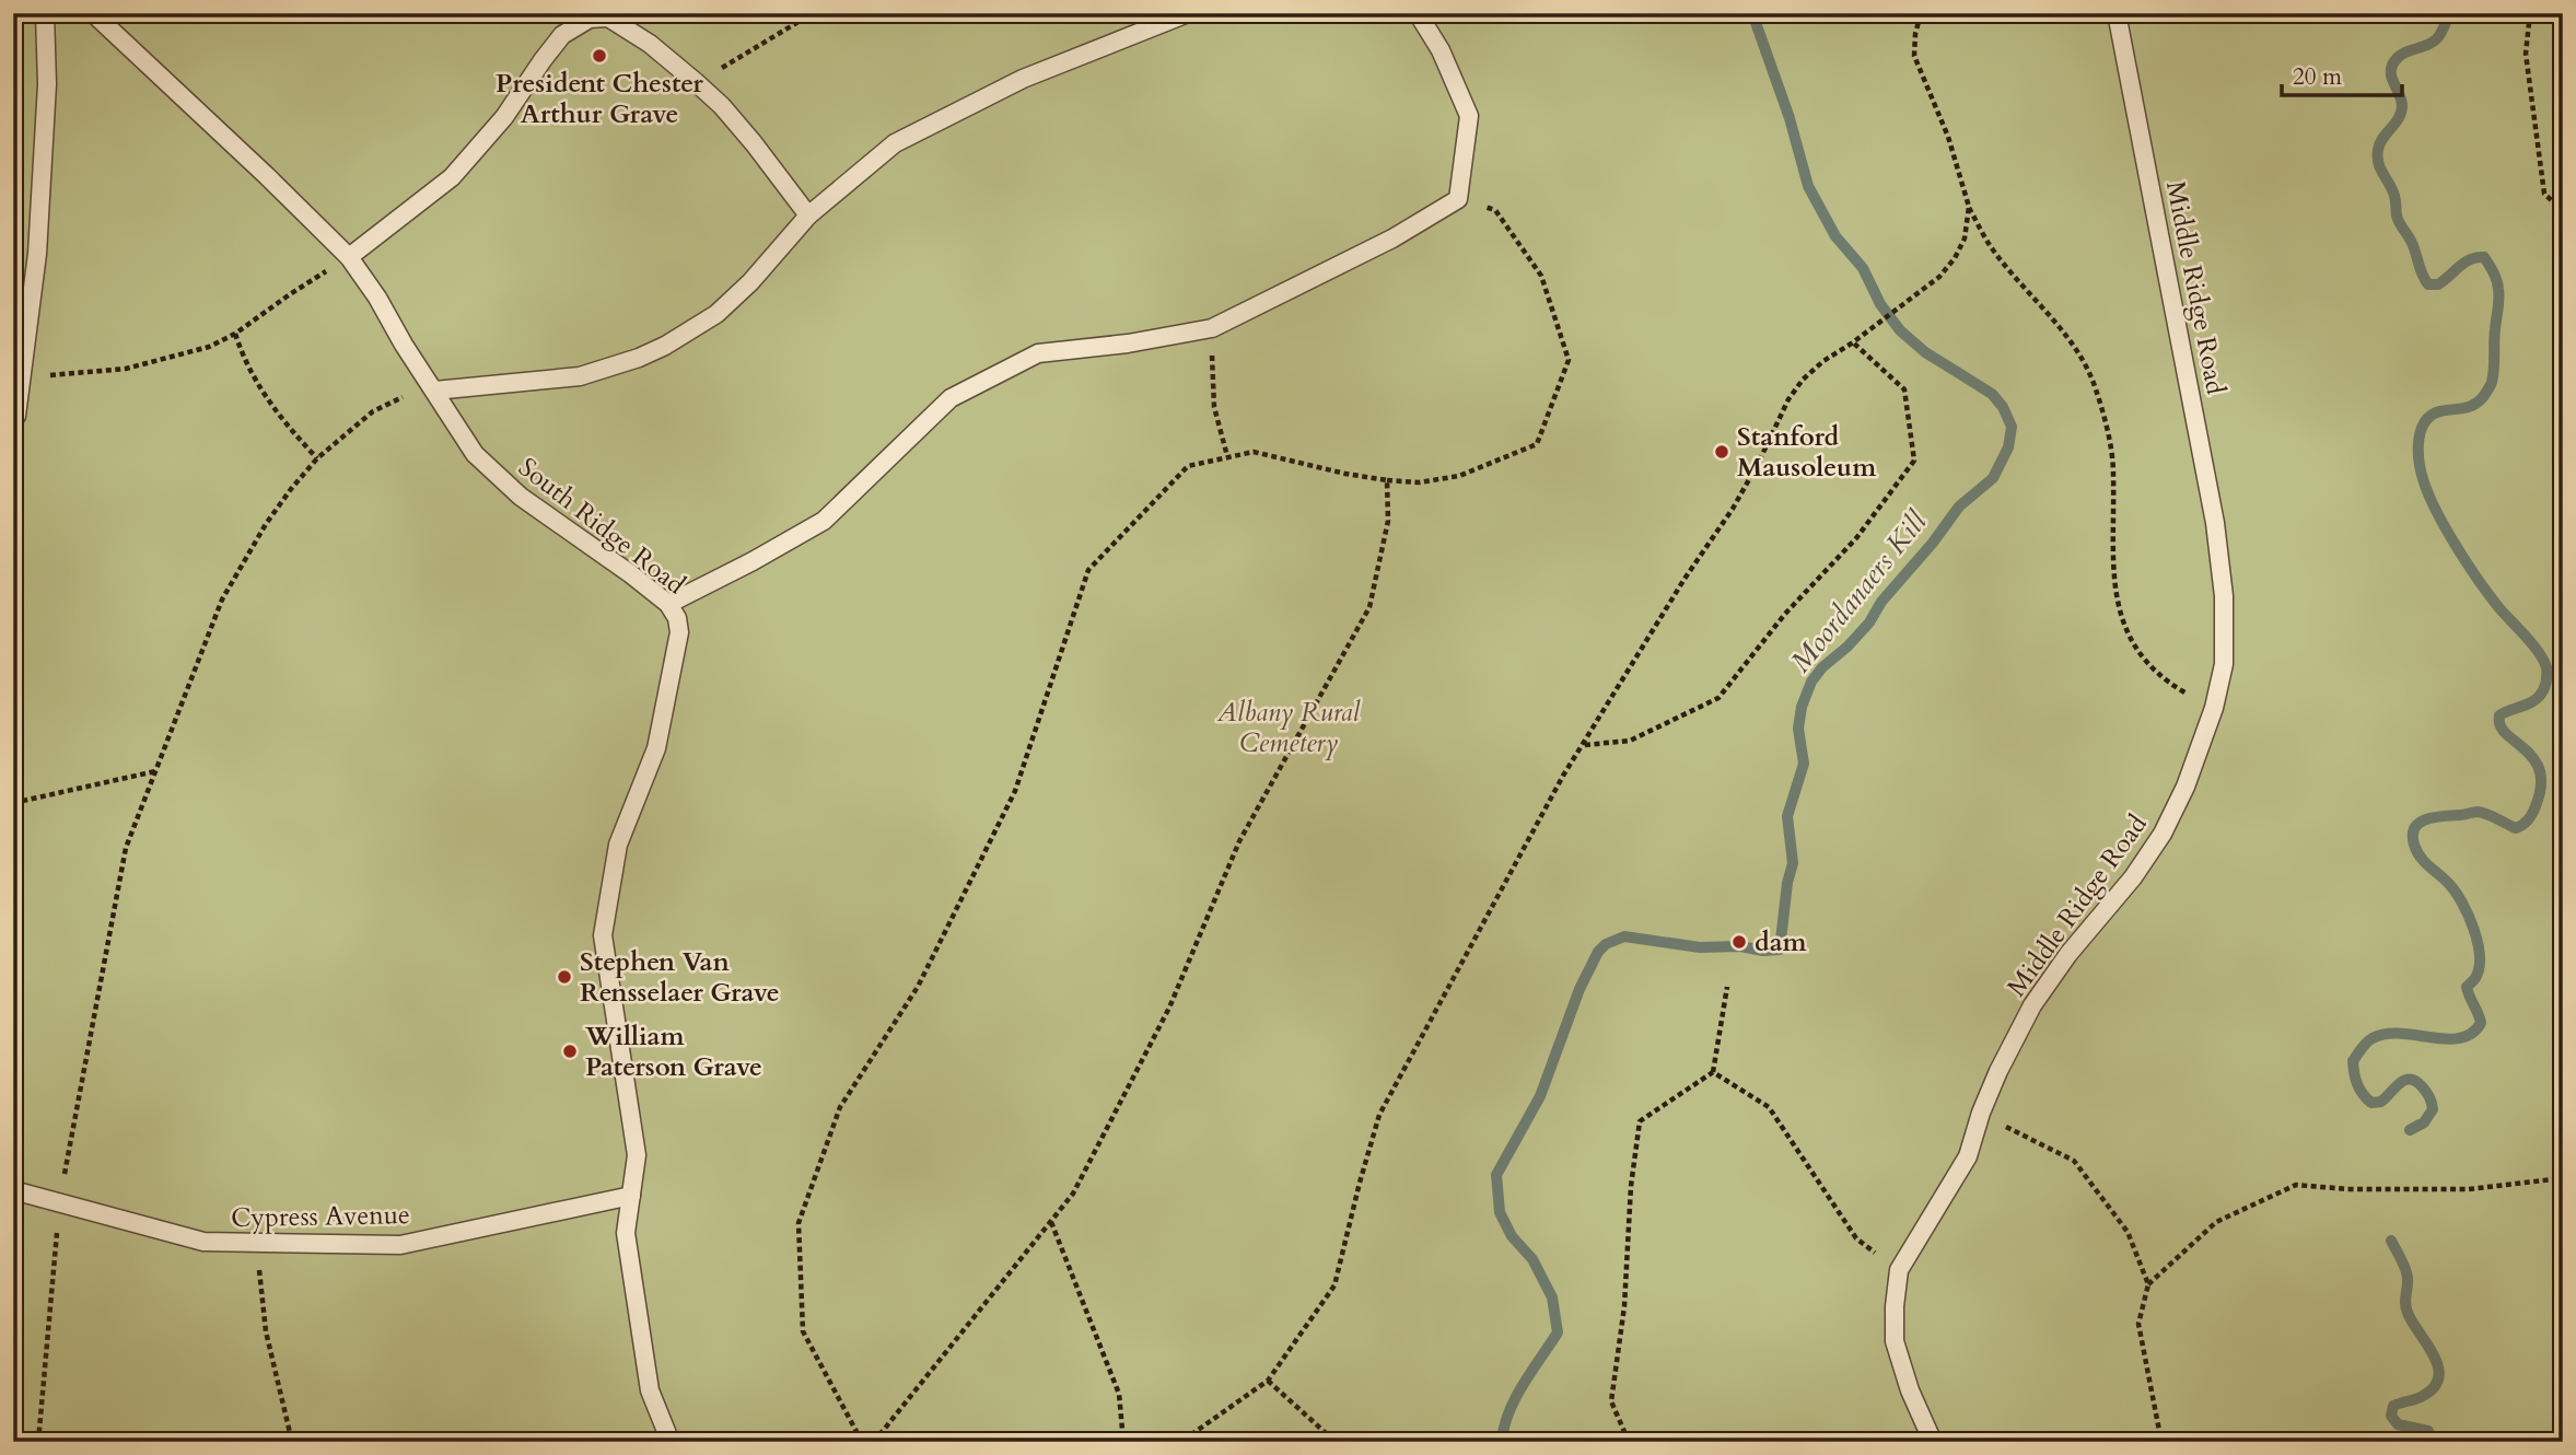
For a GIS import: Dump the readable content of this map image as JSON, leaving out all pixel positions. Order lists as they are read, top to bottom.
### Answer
{
  "streets": {
    "lane": ["Middle Ridge Road", "South Ridge Road", "Cypress Avenue"]
  },
  "crossings": [
    ["South Ridge Road", "Cypress Avenue"]
  ],
  "water": ["Moordanaers Kill"],
  "parks": ["Albany Rural Cemetery"],
  "places": [
    "President Chester Arthur Grave",
    "Stanford Mausoleum",
    "dam",
    "Stephen Van Rensselaer Grave",
    "William Paterson Grave"
  ],
  "scale_bar": "20 m"
}
